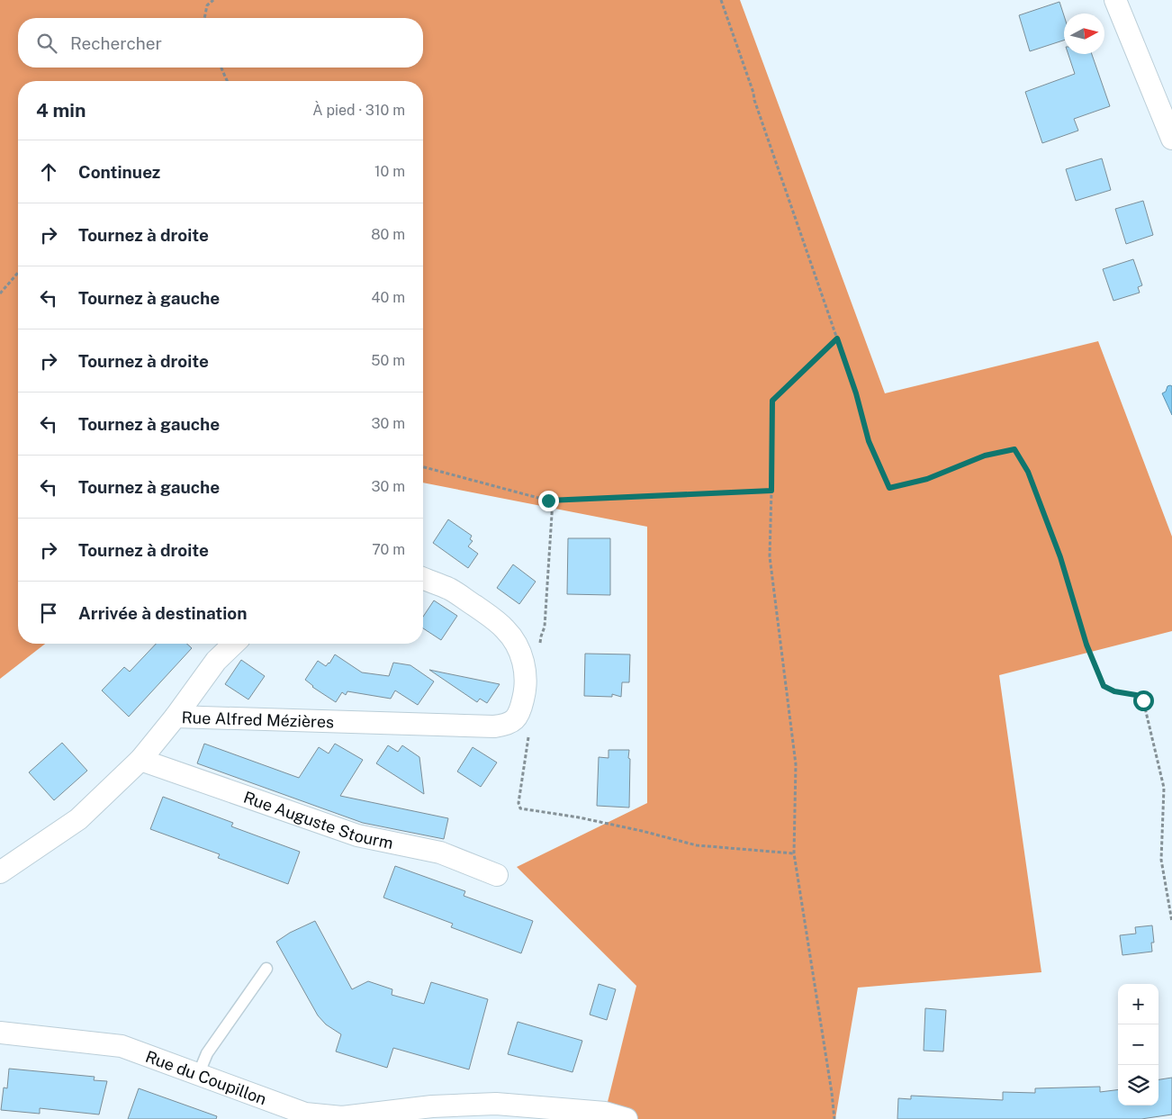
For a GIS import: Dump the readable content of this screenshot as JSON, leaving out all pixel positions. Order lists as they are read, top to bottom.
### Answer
{
  "streets": {
    "street": ["Rue Alfred Mézières", "Rue Auguste Stourm", "Rue du Coupillon"]
  },
  "crossings": [
    ["Rue Alfred Mézières", "Rue Auguste Stourm"]
  ],
  "north": "right",
  "page": {
    "search": "Rechercher",
    "heading": ["4 min", "À pied · 310 m"],
    "list": [
      ["Continuez", "10 m"],
      ["Tournez à droite", "80 m"],
      ["Tournez à gauche", "40 m"],
      ["Tournez à droite", "50 m"],
      ["Tournez à gauche", "30 m"],
      ["Tournez à gauche", "30 m"],
      ["Tournez à droite", "70 m"],
      "Arrivée à destination"
    ],
    "map_buttons": ["+", "−"]
  }
}
